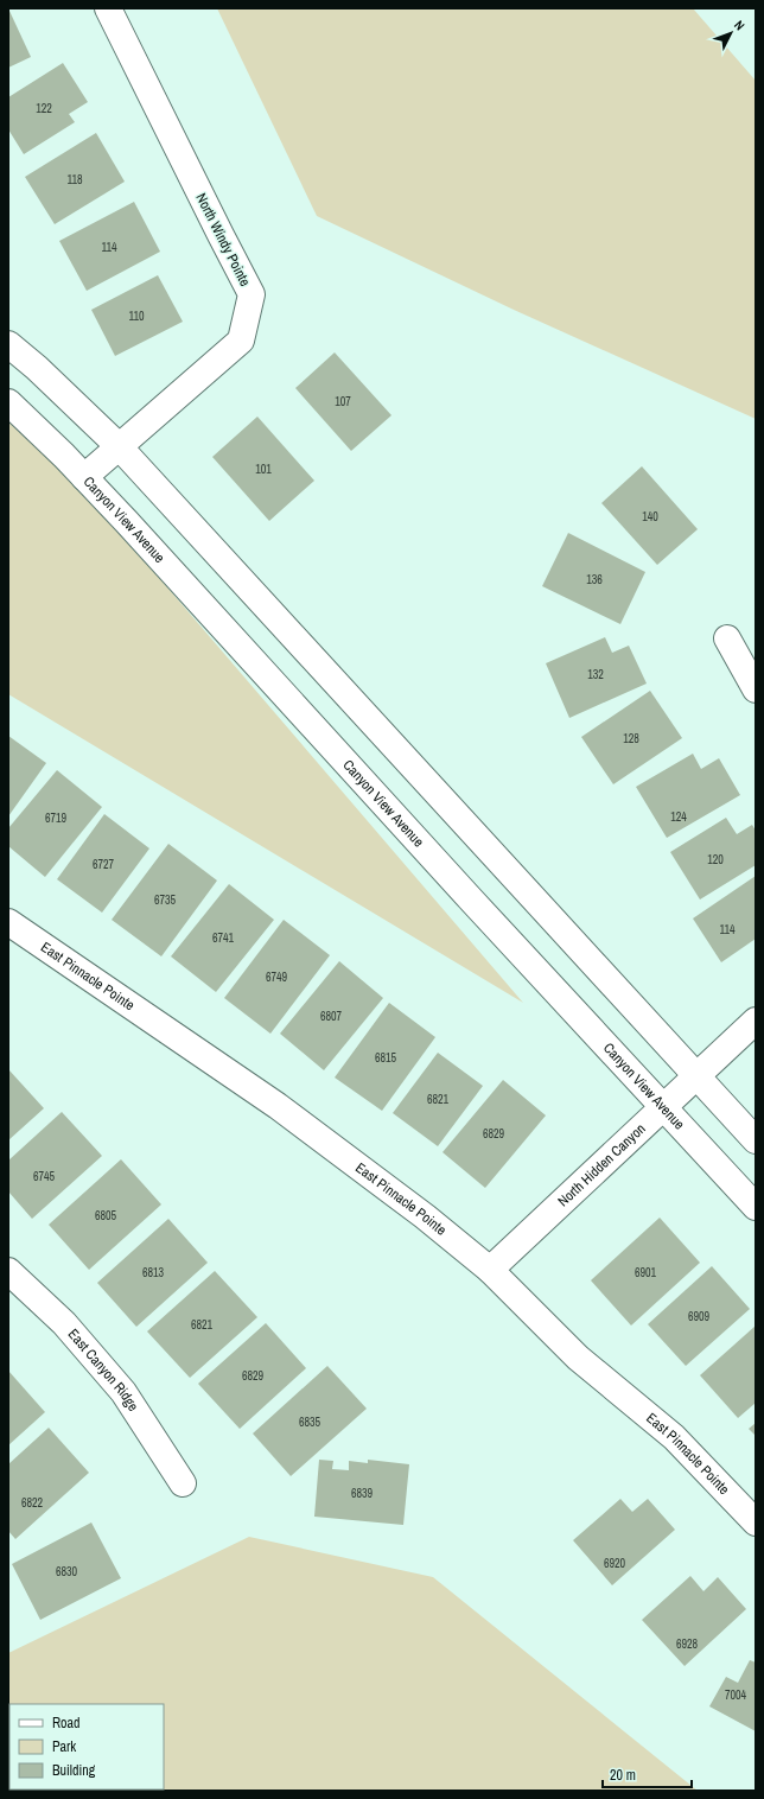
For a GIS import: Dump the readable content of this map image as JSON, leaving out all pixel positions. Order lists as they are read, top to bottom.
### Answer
{
  "streets": {
    "street": [
      "North Windy Pointe",
      "Canyon View Avenue",
      "East Pinnacle Pointe",
      "North Hidden Canyon",
      "East Canyon Ridge"
    ]
  },
  "crossings": [
    ["North Windy Pointe", "Canyon View Avenue"],
    ["Canyon View Avenue", "North Hidden Canyon"],
    ["East Pinnacle Pointe", "North Hidden Canyon"]
  ],
  "house_numbers": [
    "122",
    "118",
    "114",
    "110",
    "107",
    "101",
    "140",
    "136",
    "132",
    "128",
    "124",
    "6719",
    "120",
    "6727",
    "6735",
    "114",
    "6741",
    "6749",
    "6807",
    "6815",
    "6821",
    "6829",
    "6745",
    "6805",
    "6813",
    "6901",
    "6909",
    "6821",
    "6829",
    "6835",
    "6839",
    "6822",
    "6920",
    "6830",
    "6928",
    "7004"
  ],
  "legend": ["Road", "Park", "Building"],
  "scale_bar": "20 m",
  "north": "top right"
}
